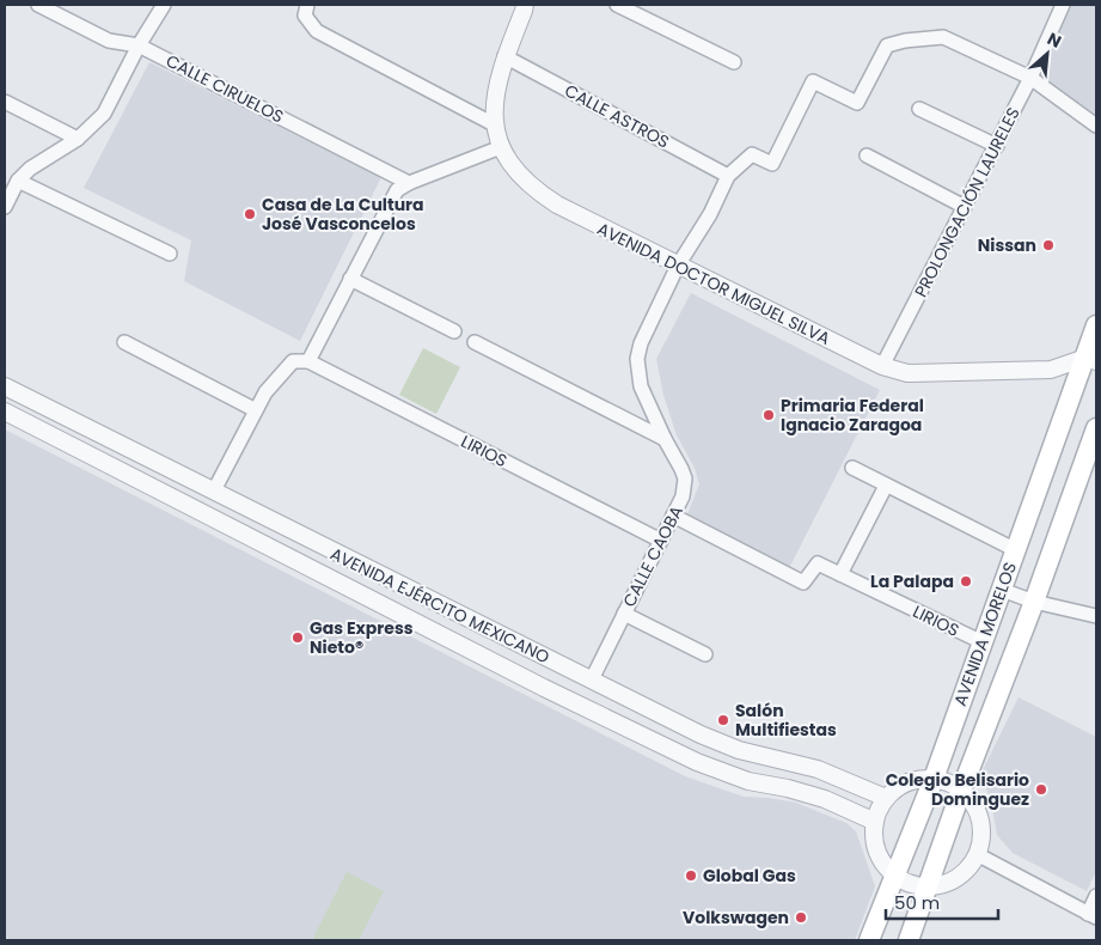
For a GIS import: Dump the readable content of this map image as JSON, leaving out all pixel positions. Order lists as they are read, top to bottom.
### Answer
{
  "streets": {
    "main road": ["AVENIDA MORELOS"],
    "street": [
      "CALLE CIRUELOS",
      "CALLE ASTROS",
      "PROLONGACIÓN LAURELES",
      "AVENIDA DOCTOR MIGUEL SILVA",
      "LIRIOS",
      "CALLE CAOBA",
      "AVENIDA EJÉRCITO MEXICANO"
    ]
  },
  "crossings": [
    ["CALLE ASTROS", "AVENIDA DOCTOR MIGUEL SILVA"],
    ["CALLE ASTROS", "CALLE CAOBA"],
    ["PROLONGACIÓN LAURELES", "AVENIDA DOCTOR MIGUEL SILVA"],
    ["AVENIDA DOCTOR MIGUEL SILVA", "CALLE CAOBA"],
    ["AVENIDA DOCTOR MIGUEL SILVA", "AVENIDA MORELOS"],
    ["LIRIOS", "CALLE CAOBA"],
    ["LIRIOS", "AVENIDA MORELOS"],
    ["CALLE CAOBA", "AVENIDA EJÉRCITO MEXICANO"]
  ],
  "places": [
    "Casa de La Cultura José Vasconcelos",
    "Nissan",
    "Primaria Federal Ignacio Zaragoa",
    "La Palapa",
    "Gas Express Nieto®",
    "Salón Multifiestas",
    "Colegio Belisario Dominguez",
    "Global Gas",
    "Volkswagen"
  ],
  "scale_bar": "50 m",
  "north": "top right"
}
